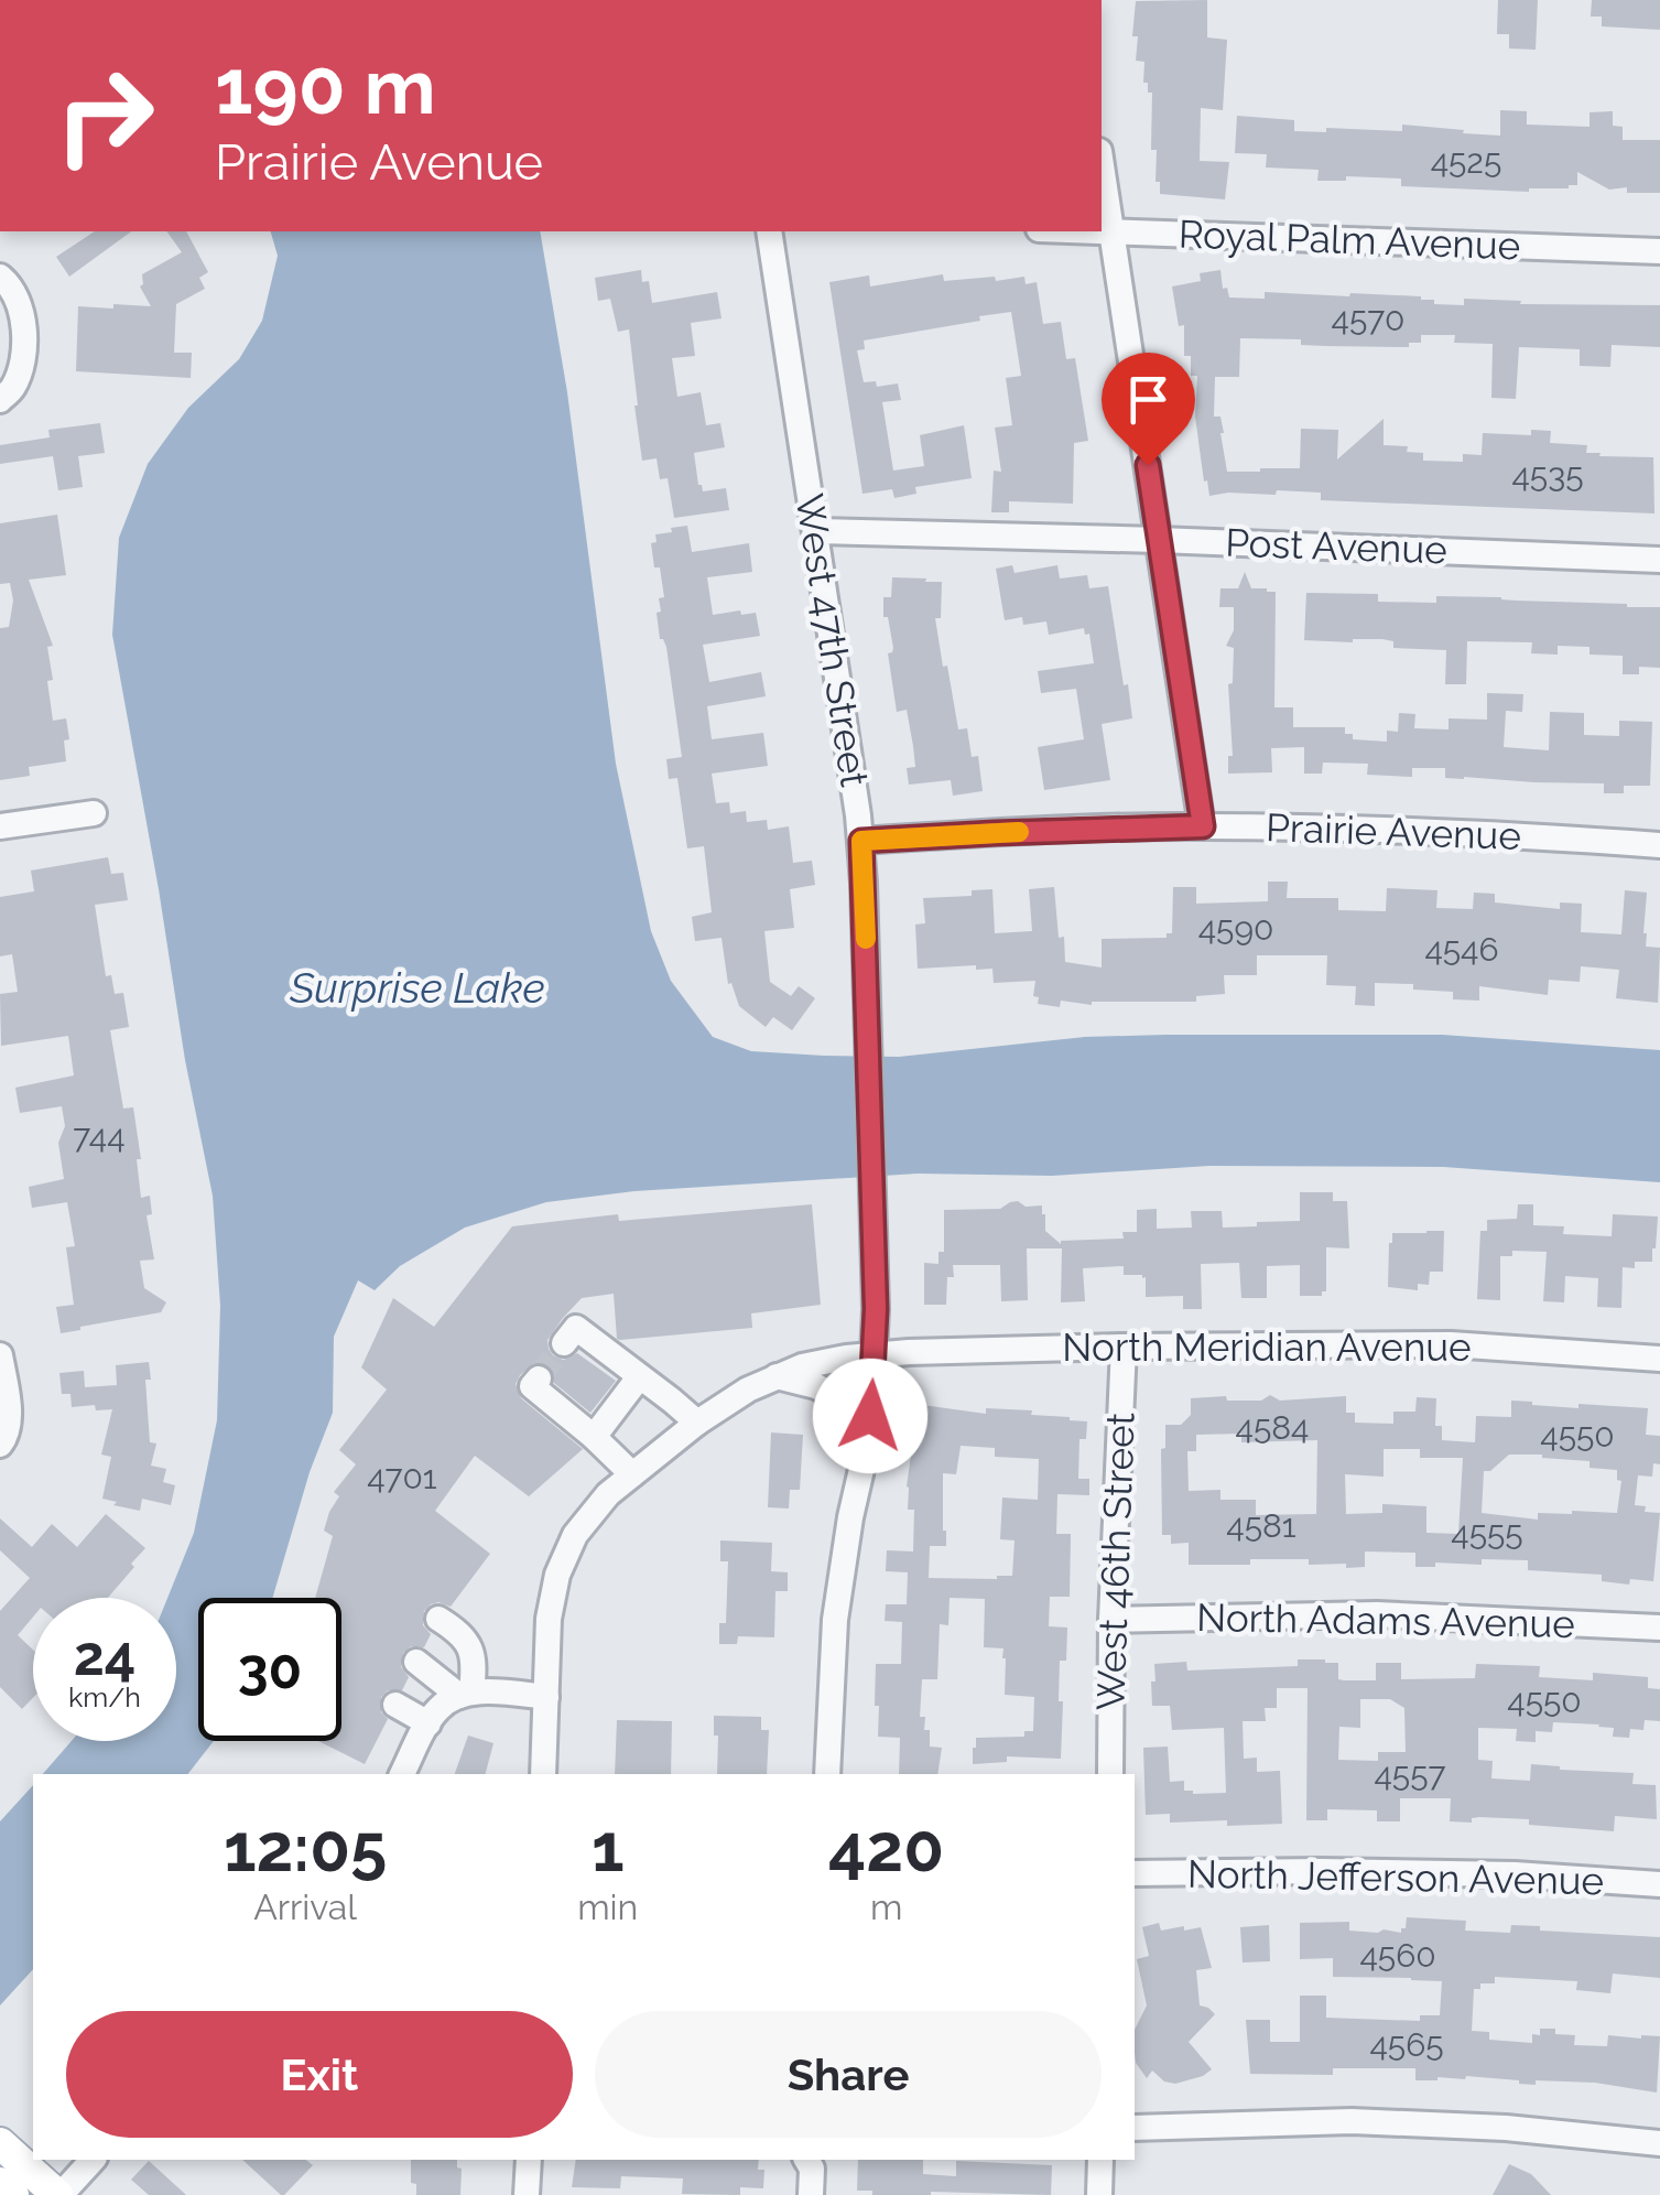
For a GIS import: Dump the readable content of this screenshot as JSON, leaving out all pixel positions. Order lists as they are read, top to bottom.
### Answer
{
  "streets": {
    "street": [
      "Royal Palm Avenue",
      "Post Avenue",
      "West 47th Street",
      "Prairie Avenue",
      "North Meridian Avenue",
      "West 46th Street",
      "North Adams Avenue",
      "North Jefferson Avenue"
    ]
  },
  "crossings": [
    ["Post Avenue", "West 47th Street"],
    ["West 47th Street", "Prairie Avenue"],
    ["West 47th Street", "North Meridian Avenue"],
    ["North Meridian Avenue", "West 46th Street"],
    ["West 46th Street", "North Adams Avenue"]
  ],
  "water": ["Surprise Lake"],
  "house_numbers": [
    "4525",
    "4570",
    "4535",
    "4590",
    "4546",
    "744",
    "4584",
    "4550",
    "4701",
    "4581",
    "4555",
    "4550",
    "4557",
    "4560",
    "4565"
  ],
  "page": {
    "turn": ["190 m", "Prairie Avenue"],
    "speed": "24 km/h",
    "limit": "30",
    "eta": [
      "12:05",
      "Arrival",
      "1",
      "min",
      "420",
      "m"
    ],
    "buttons": ["Exit", "Share"]
  }
}
